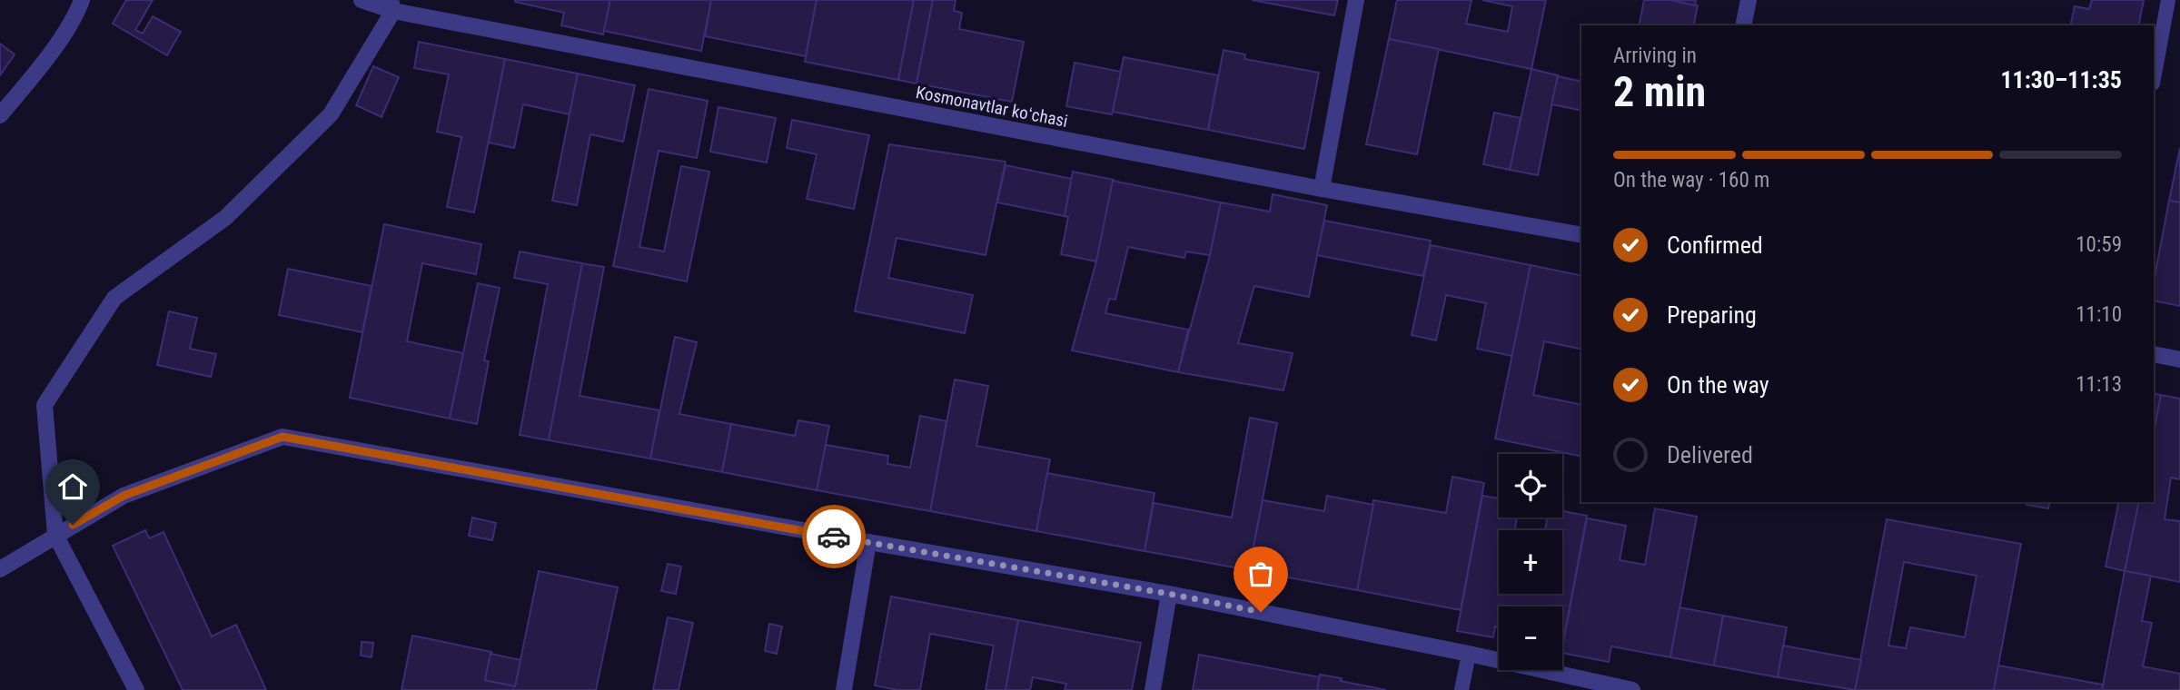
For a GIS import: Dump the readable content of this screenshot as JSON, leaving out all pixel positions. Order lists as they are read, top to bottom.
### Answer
{
  "streets": {
    "street": ["Kosmonavtlar koʻchasi"]
  },
  "page": {
    "heading": ["2 min", "Arriving in", "11:30–11:35"],
    "bar": "On the way · 160 m",
    "list": [
      ["Confirmed", "10:59"],
      ["Preparing", "11:10"],
      ["On the way", "11:13"],
      "Delivered"
    ],
    "map_buttons": ["+", "−"]
  }
}
